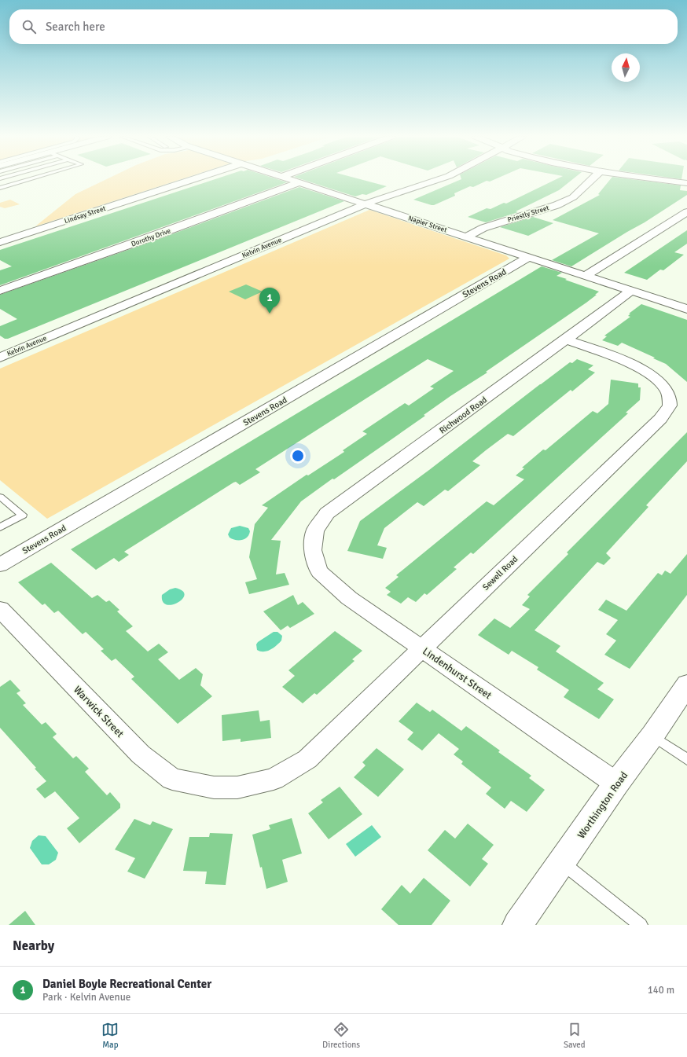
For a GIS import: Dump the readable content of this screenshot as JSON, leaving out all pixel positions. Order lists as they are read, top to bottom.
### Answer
{
  "streets": {
    "street": [
      "Priestly Street",
      "Lindsay Street",
      "Napier Street",
      "Dorothy Drive",
      "Kelvin Avenue",
      "Stevens Road",
      "Richwood Road",
      "Sewell Road",
      "Lindenhurst Street",
      "Warwick Street",
      "Worthington Road"
    ]
  },
  "crossings": [
    ["Priestly Street", "Napier Street"],
    ["Napier Street", "Dorothy Drive"],
    ["Napier Street", "Kelvin Avenue"],
    ["Napier Street", "Stevens Road"],
    ["Napier Street", "Richwood Road"],
    ["Richwood Road", "Sewell Road"],
    ["Richwood Road", "Lindenhurst Street"],
    ["Sewell Road", "Lindenhurst Street"],
    ["Sewell Road", "Warwick Street"],
    ["Lindenhurst Street", "Worthington Road"]
  ],
  "north": "top",
  "page": {
    "search": "Search here",
    "pins": "1",
    "heading": "Nearby",
    "list": [
      {
        "mark": "1",
        "name": "Daniel Boyle Recreational Center",
        "note": "Park · Kelvin Avenue",
        "value": "140 m"
      }
    ],
    "nav": ["Map", "Directions", "Saved"]
  }
}
